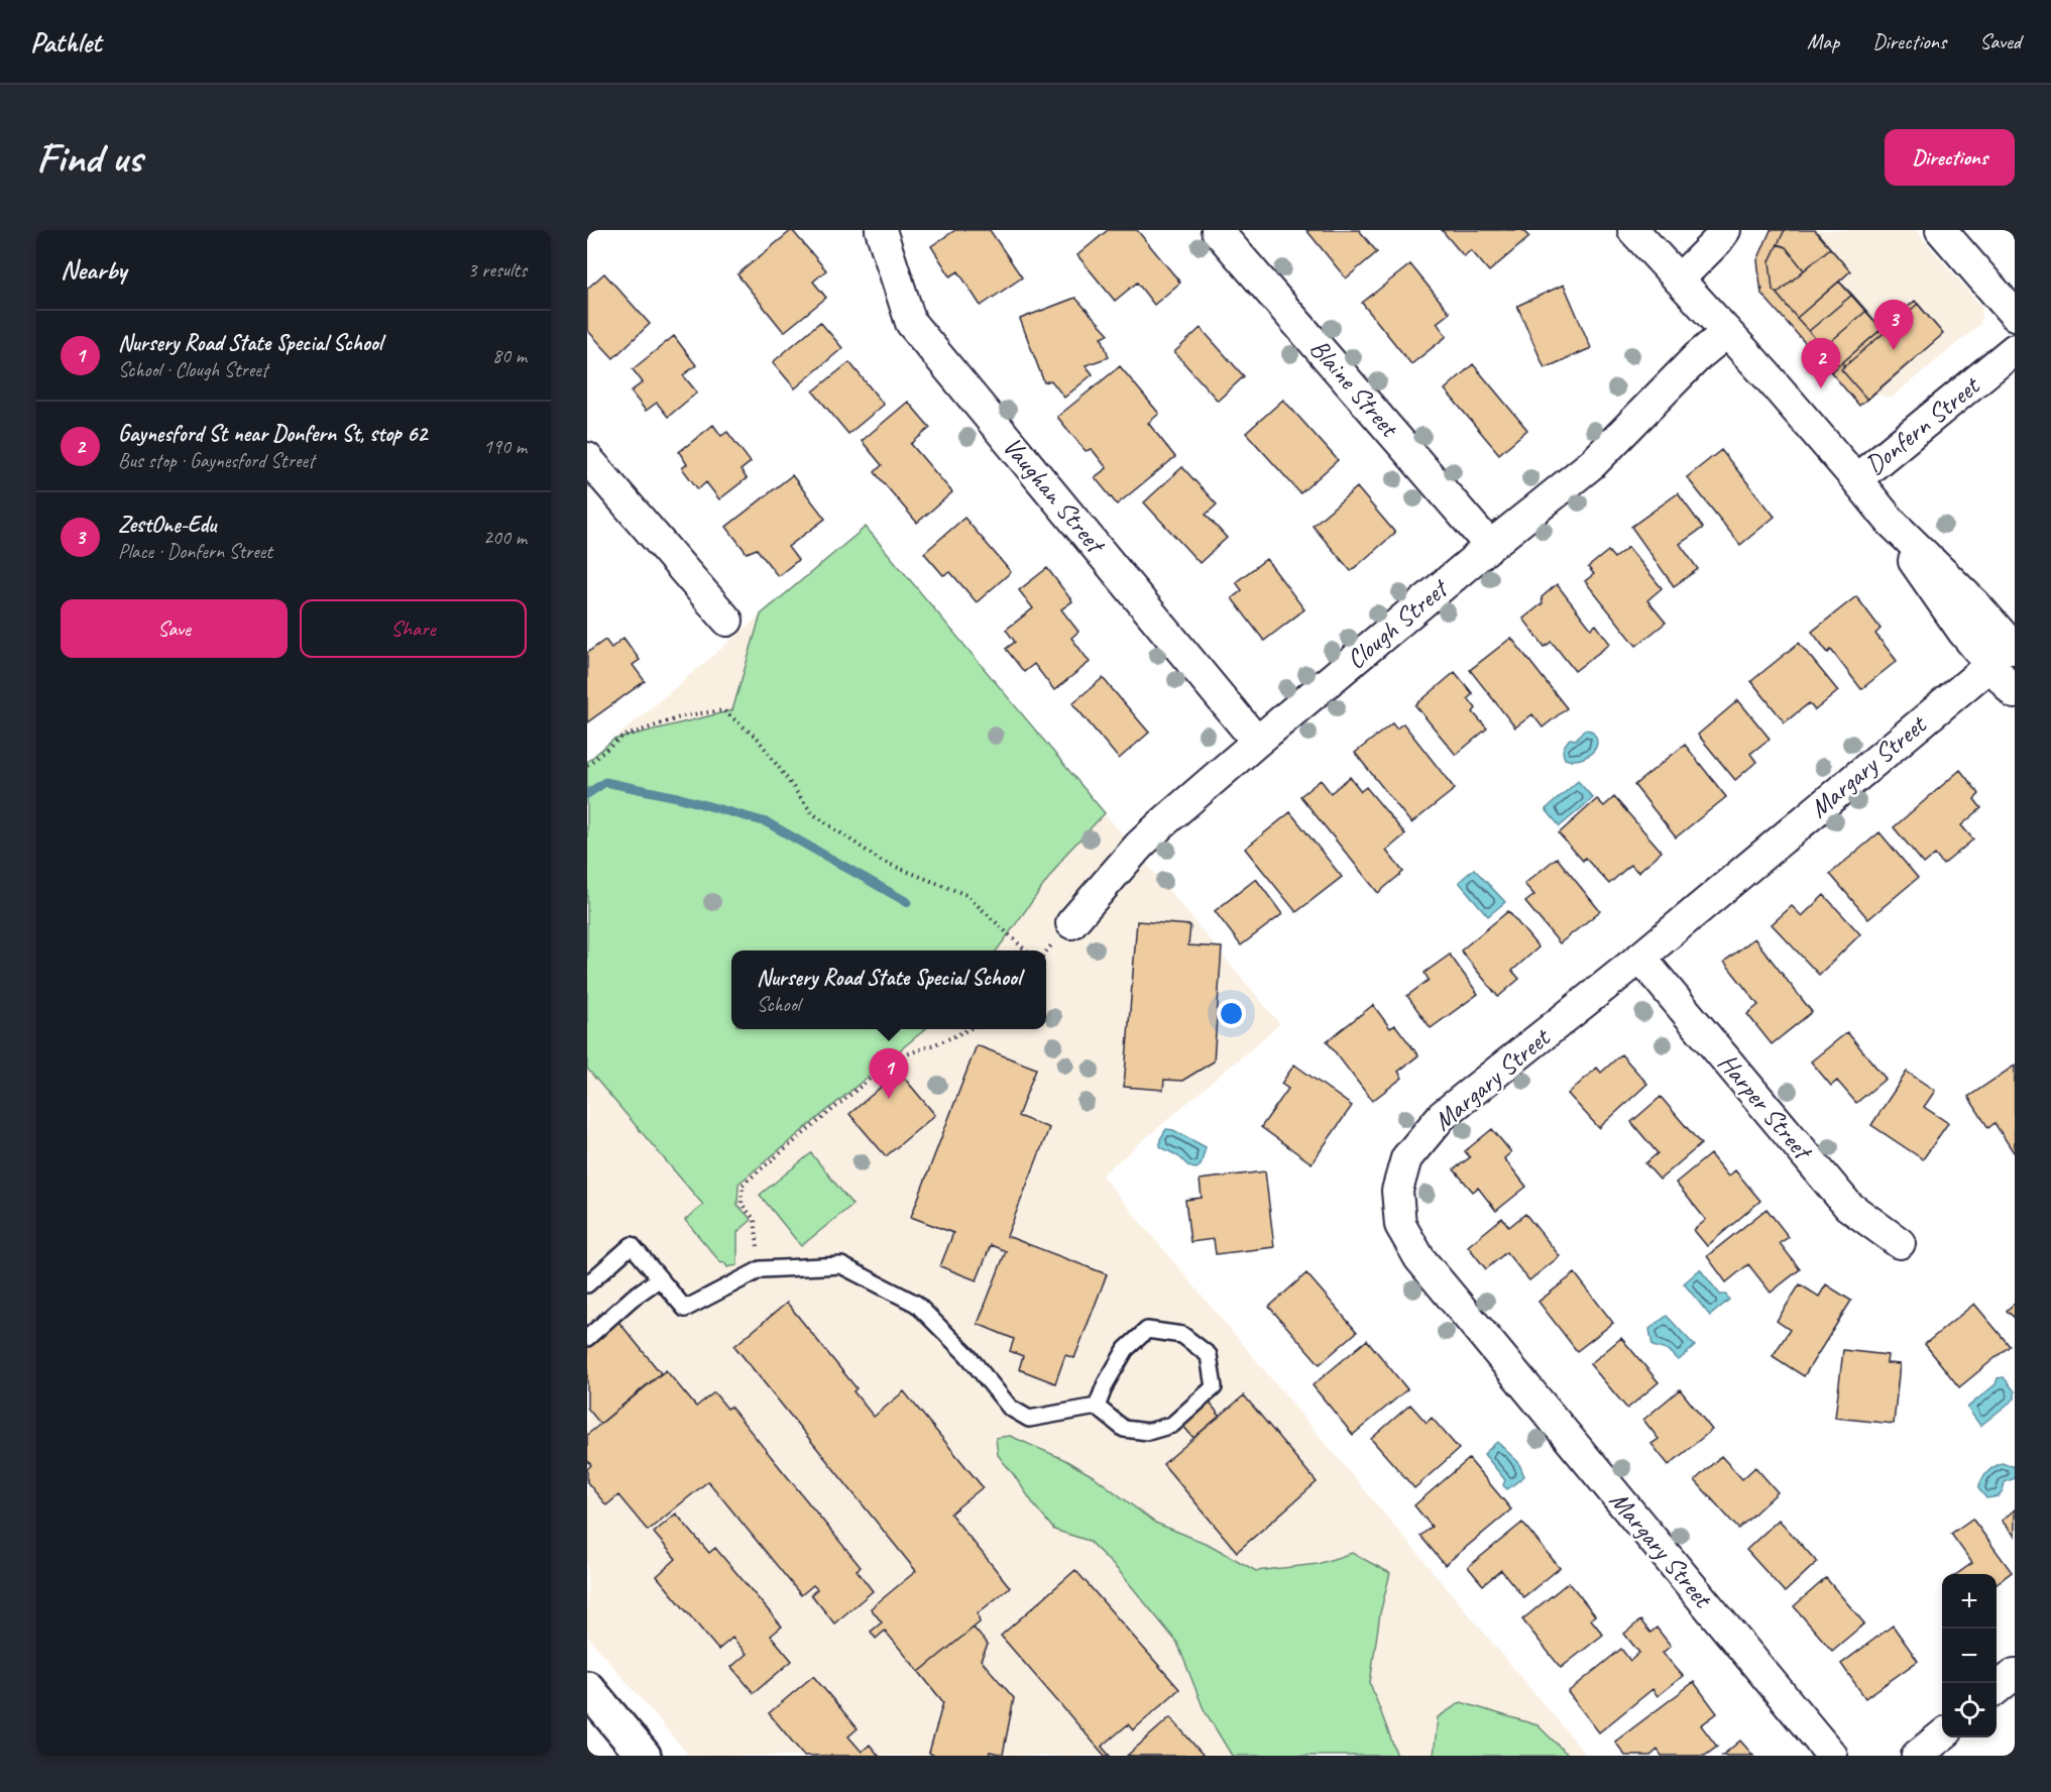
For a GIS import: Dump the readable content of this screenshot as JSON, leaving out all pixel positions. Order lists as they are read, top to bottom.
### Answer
{
  "streets": {
    "street": [
      "Blaine Street",
      "Donfern Street",
      "Vaughan Street",
      "Clough Street",
      "Margary Street",
      "Harper Street"
    ]
  },
  "crossings": [
    ["Blaine Street", "Clough Street"],
    ["Vaughan Street", "Clough Street"],
    ["Margary Street", "Harper Street"]
  ],
  "page": {
    "header": "Pathlet",
    "nav": ["Map", "Directions", "Saved"],
    "buttons": [
      "Directions",
      ["Save", "Share"]
    ],
    "title": "Find us",
    "heading": ["Nearby", "3 results"],
    "pins": ["3", "2", "1"],
    "list": [
      {
        "mark": "1",
        "name": "Nursery Road State Special School",
        "note": "School · Clough Street",
        "value": "80 m"
      },
      {
        "mark": "2",
        "name": "Gaynesford St near Donfern St, stop 62",
        "note": "Bus stop · Gaynesford Street",
        "value": "190 m"
      },
      {
        "mark": "3",
        "name": "ZestOne-Edu",
        "note": "Place · Donfern Street",
        "value": "200 m"
      }
    ],
    "popup": ["Nursery Road State Special School", "School"],
    "map_buttons": ["+", "−"]
  }
}
